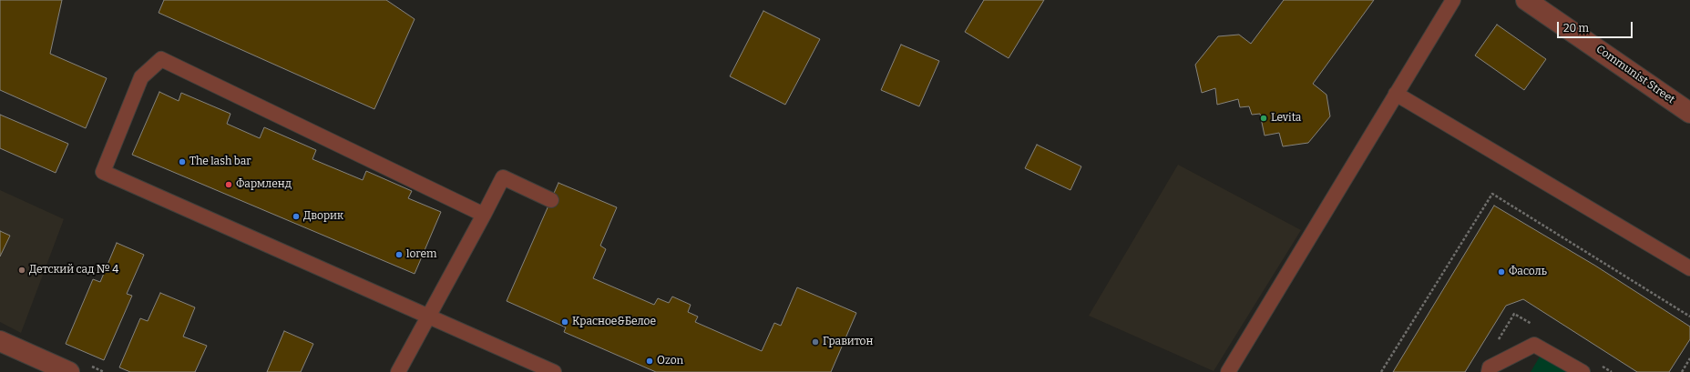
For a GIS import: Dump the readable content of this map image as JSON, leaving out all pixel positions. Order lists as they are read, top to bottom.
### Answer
{
  "streets": {
    "street": ["Communist Street"]
  },
  "places": [
    "Levita",
    "The lash bar",
    "Фармленд",
    "Дворик",
    "lorem",
    "Детский сад № 4",
    "Фасоль",
    "Красное&Белое",
    "Гравитон",
    "Ozon"
  ],
  "scale_bar": "20 m"
}
